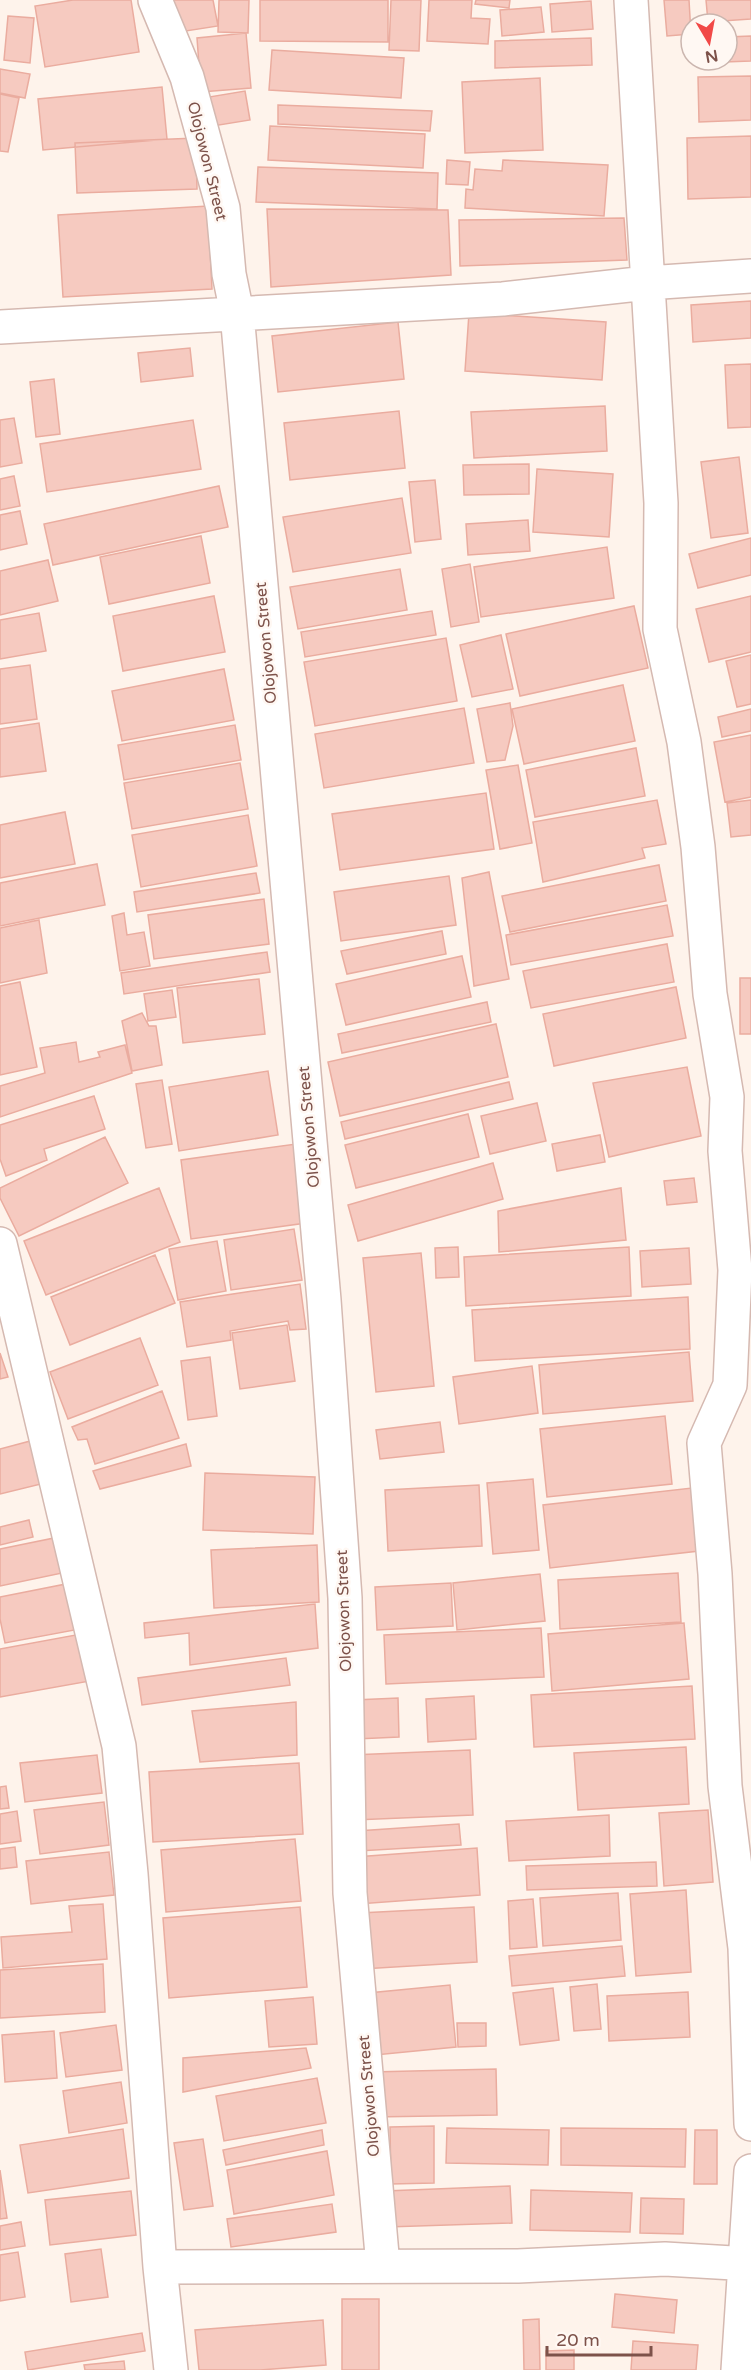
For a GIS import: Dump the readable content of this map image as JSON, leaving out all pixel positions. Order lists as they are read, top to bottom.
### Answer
{
  "streets": {
    "street": ["Olojowon Street"]
  },
  "scale_bar": "20 m",
  "north": "bottom"
}
